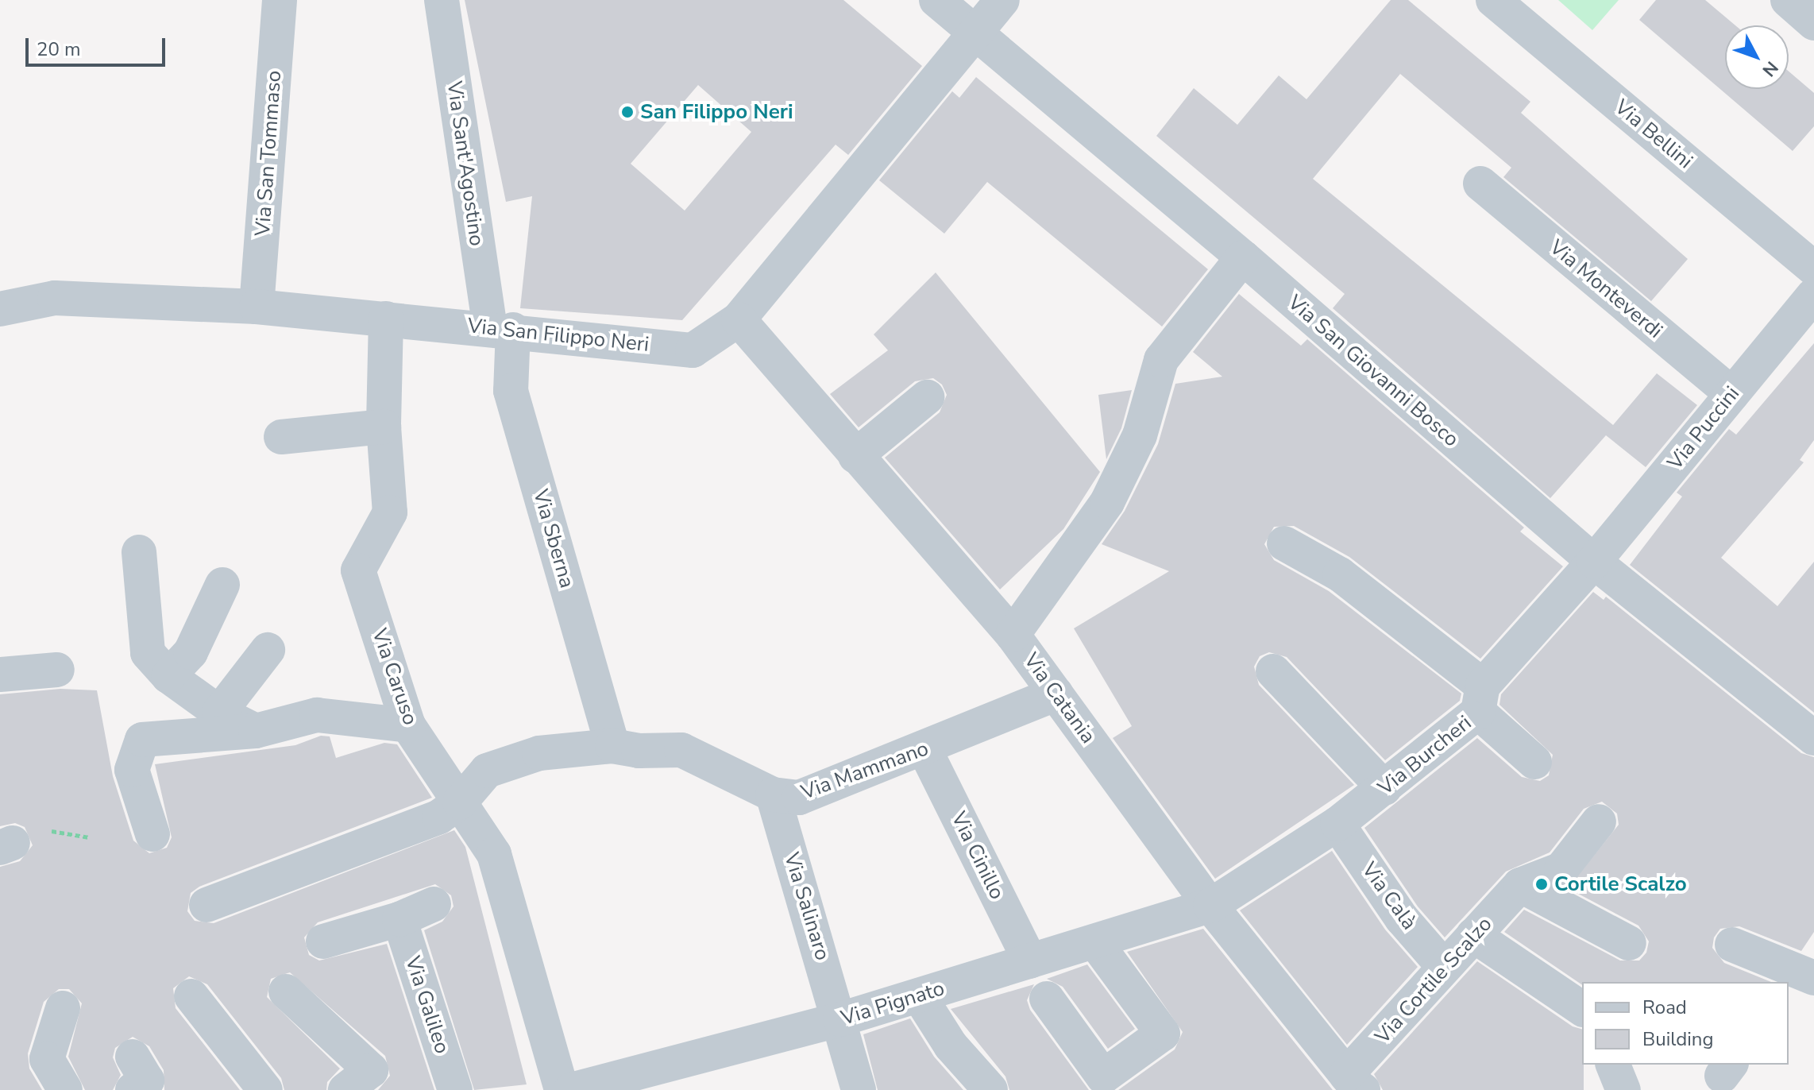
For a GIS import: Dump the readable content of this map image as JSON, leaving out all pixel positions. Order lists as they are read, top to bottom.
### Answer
{
  "streets": {
    "street": [
      "Via Bellini",
      "Via San Tommaso",
      "Via Sant'Agostino",
      "Via Monteverdi",
      "Via San Filippo Neri",
      "Via San Giovanni Bosco",
      "Via Puccini",
      "Via Sberna",
      "Via Caruso",
      "Via Catania",
      "Via Burcheri",
      "Via Mammano",
      "Via Cinillo",
      "Via Calà",
      "Via Salinaro",
      "Via Cortile Scalzo",
      "Via Pignato",
      "Via Galileo"
    ]
  },
  "crossings": [
    ["Via San Tommaso", "Via San Filippo Neri"],
    ["Via Sant'Agostino", "Via San Filippo Neri"],
    ["Via Sant'Agostino", "Via Sberna"],
    ["Via Monteverdi", "Via Puccini"],
    ["Via San Filippo Neri", "Via San Giovanni Bosco"],
    ["Via San Filippo Neri", "Via Sberna"],
    ["Via San Filippo Neri", "Via Caruso"],
    ["Via San Filippo Neri", "Via Catania"],
    ["Via San Giovanni Bosco", "Via Puccini"],
    ["Via San Giovanni Bosco", "Via Burcheri"],
    ["Via Puccini", "Via Burcheri"],
    ["Via Sberna", "Via Mammano"],
    ["Via Caruso", "Via Mammano"],
    ["Via Catania", "Via Burcheri"],
    ["Via Catania", "Via Mammano"],
    ["Via Catania", "Via Cortile Scalzo"],
    ["Via Catania", "Via Pignato"],
    ["Via Burcheri", "Via Calà"],
    ["Via Burcheri", "Via Pignato"],
    ["Via Mammano", "Via Cinillo"],
    ["Via Mammano", "Via Salinaro"],
    ["Via Cinillo", "Via Pignato"],
    ["Via Calà", "Via Cortile Scalzo"],
    ["Via Salinaro", "Via Pignato"]
  ],
  "places": ["San Filippo Neri", "Cortile Scalzo"],
  "legend": ["Road", "Building"],
  "scale_bar": "20 m",
  "north": "bottom right"
}
